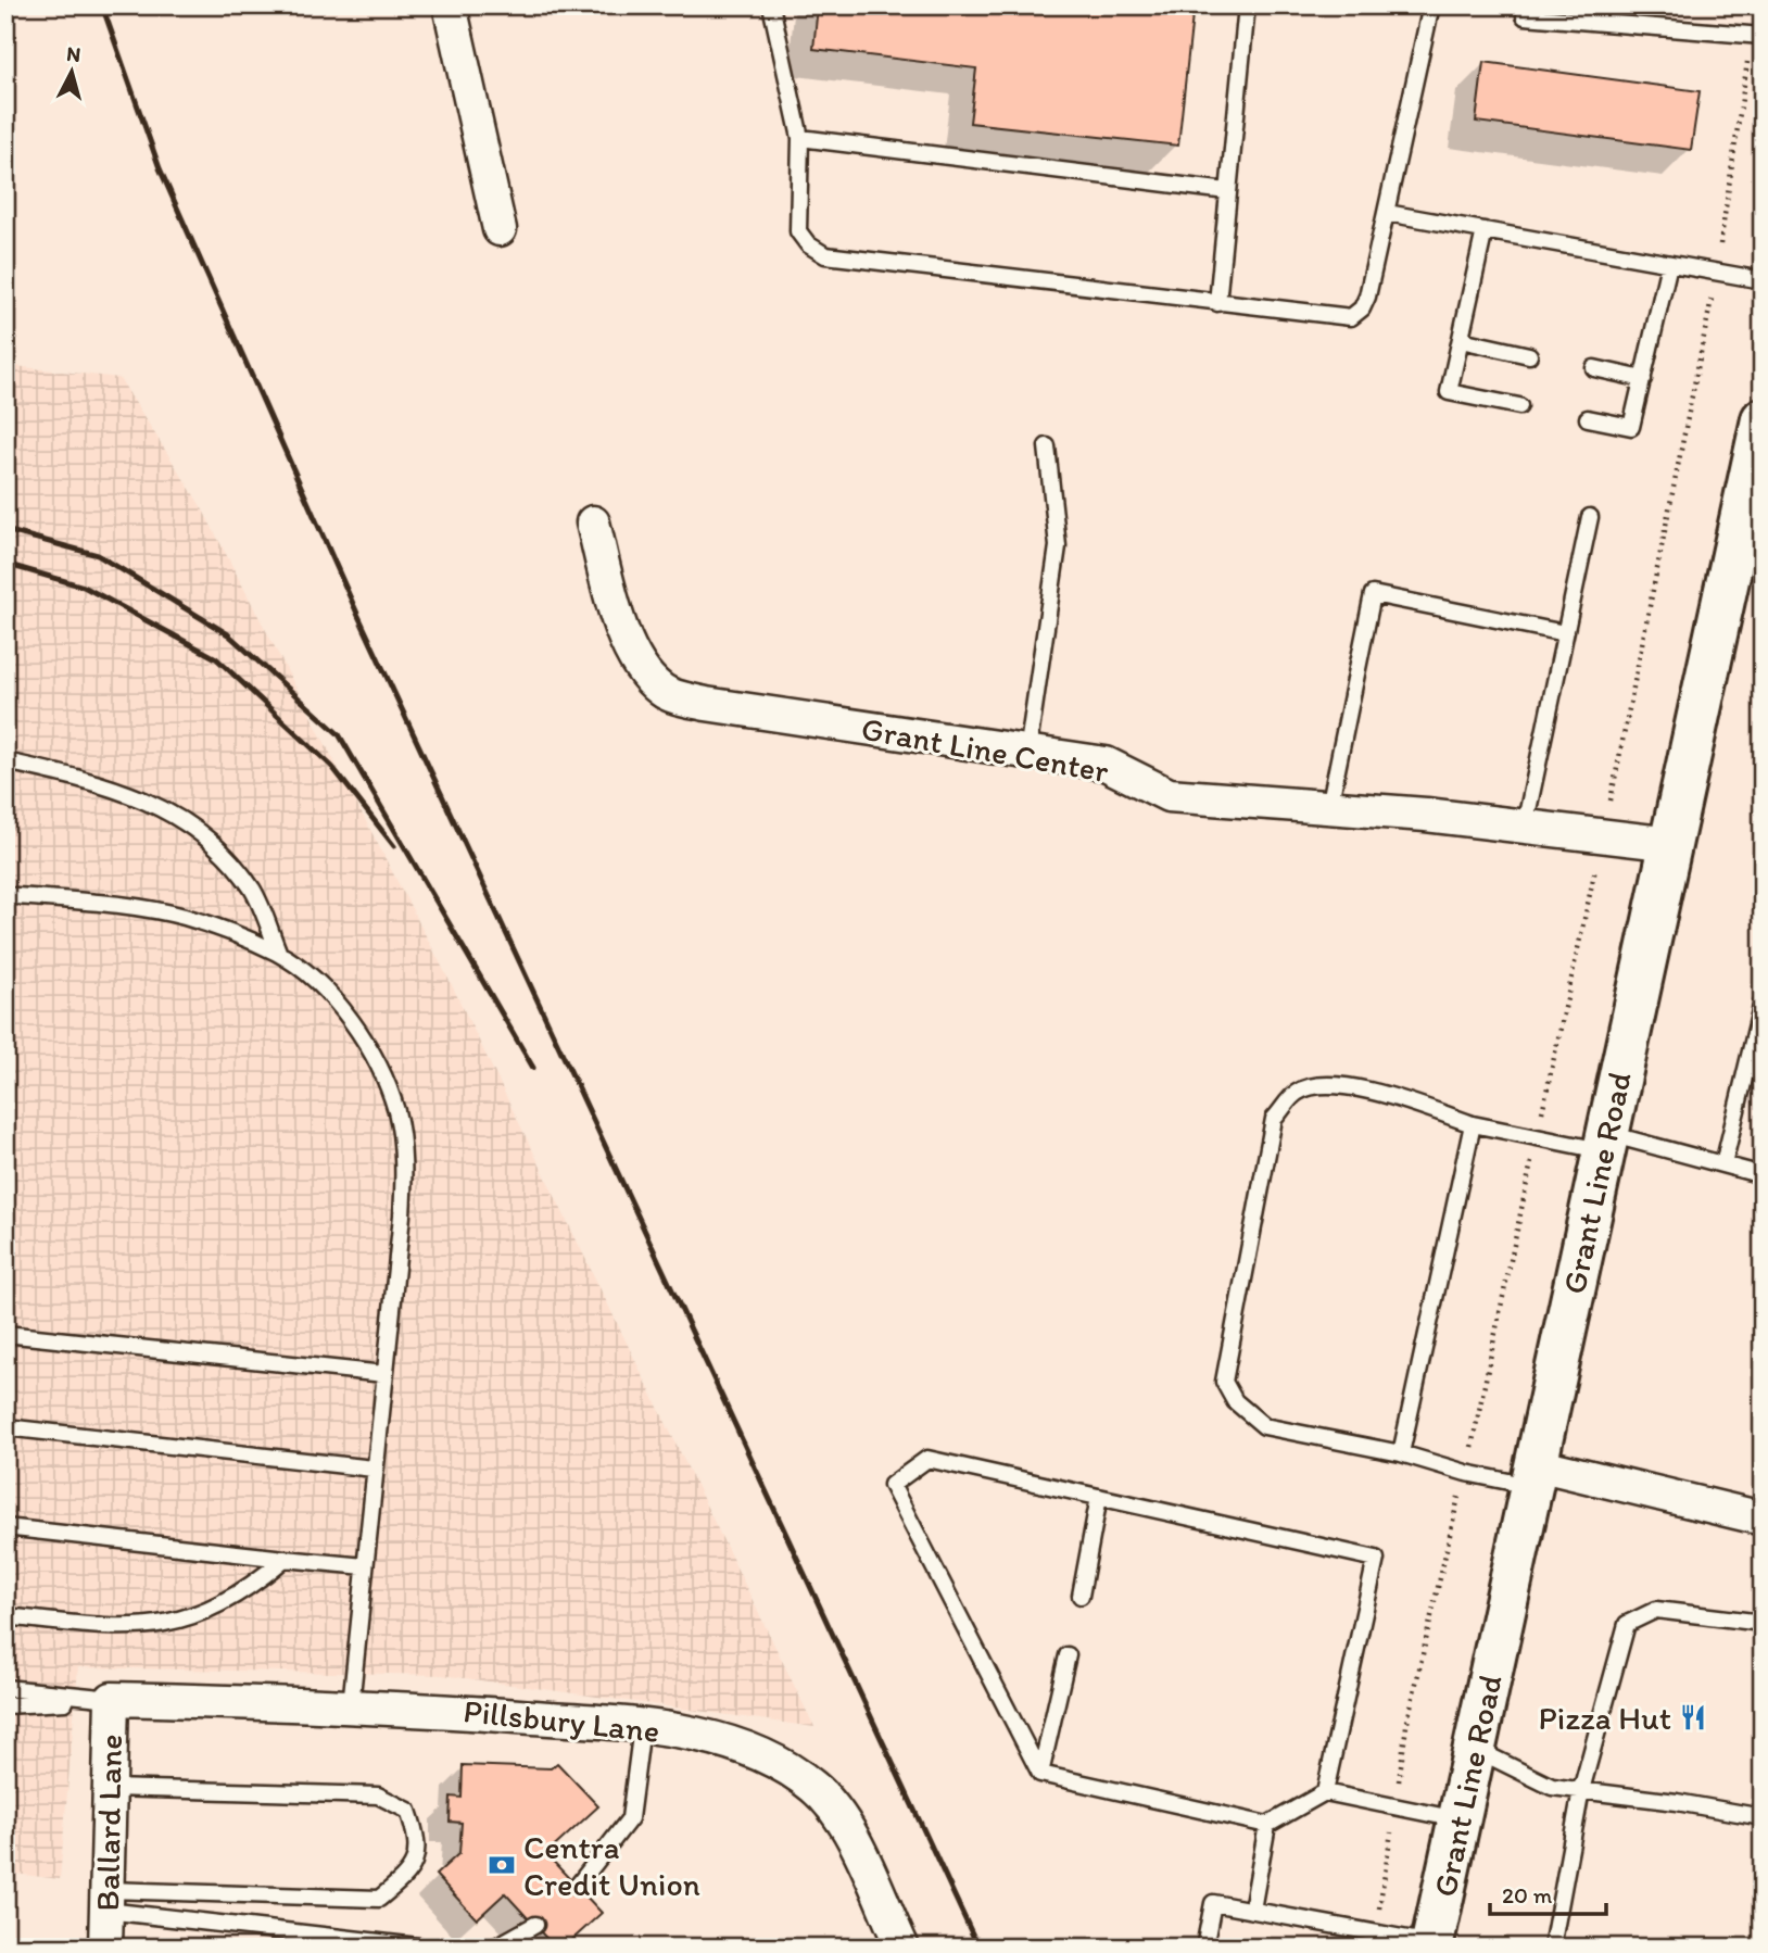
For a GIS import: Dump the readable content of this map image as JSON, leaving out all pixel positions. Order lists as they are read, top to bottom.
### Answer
{
  "streets": {
    "main road": ["Grant Line Road"],
    "street": ["Grant Line Center", "Pillsbury Lane", "Ballard Lane"]
  },
  "crossings": [
    ["Grant Line Center", "Grant Line Road"],
    ["Pillsbury Lane", "Ballard Lane"]
  ],
  "places": {
    "restaurant": ["Pizza Hut"],
    "bank": ["Centra Credit Union"]
  },
  "scale_bar": "20 m",
  "north": "top"
}
